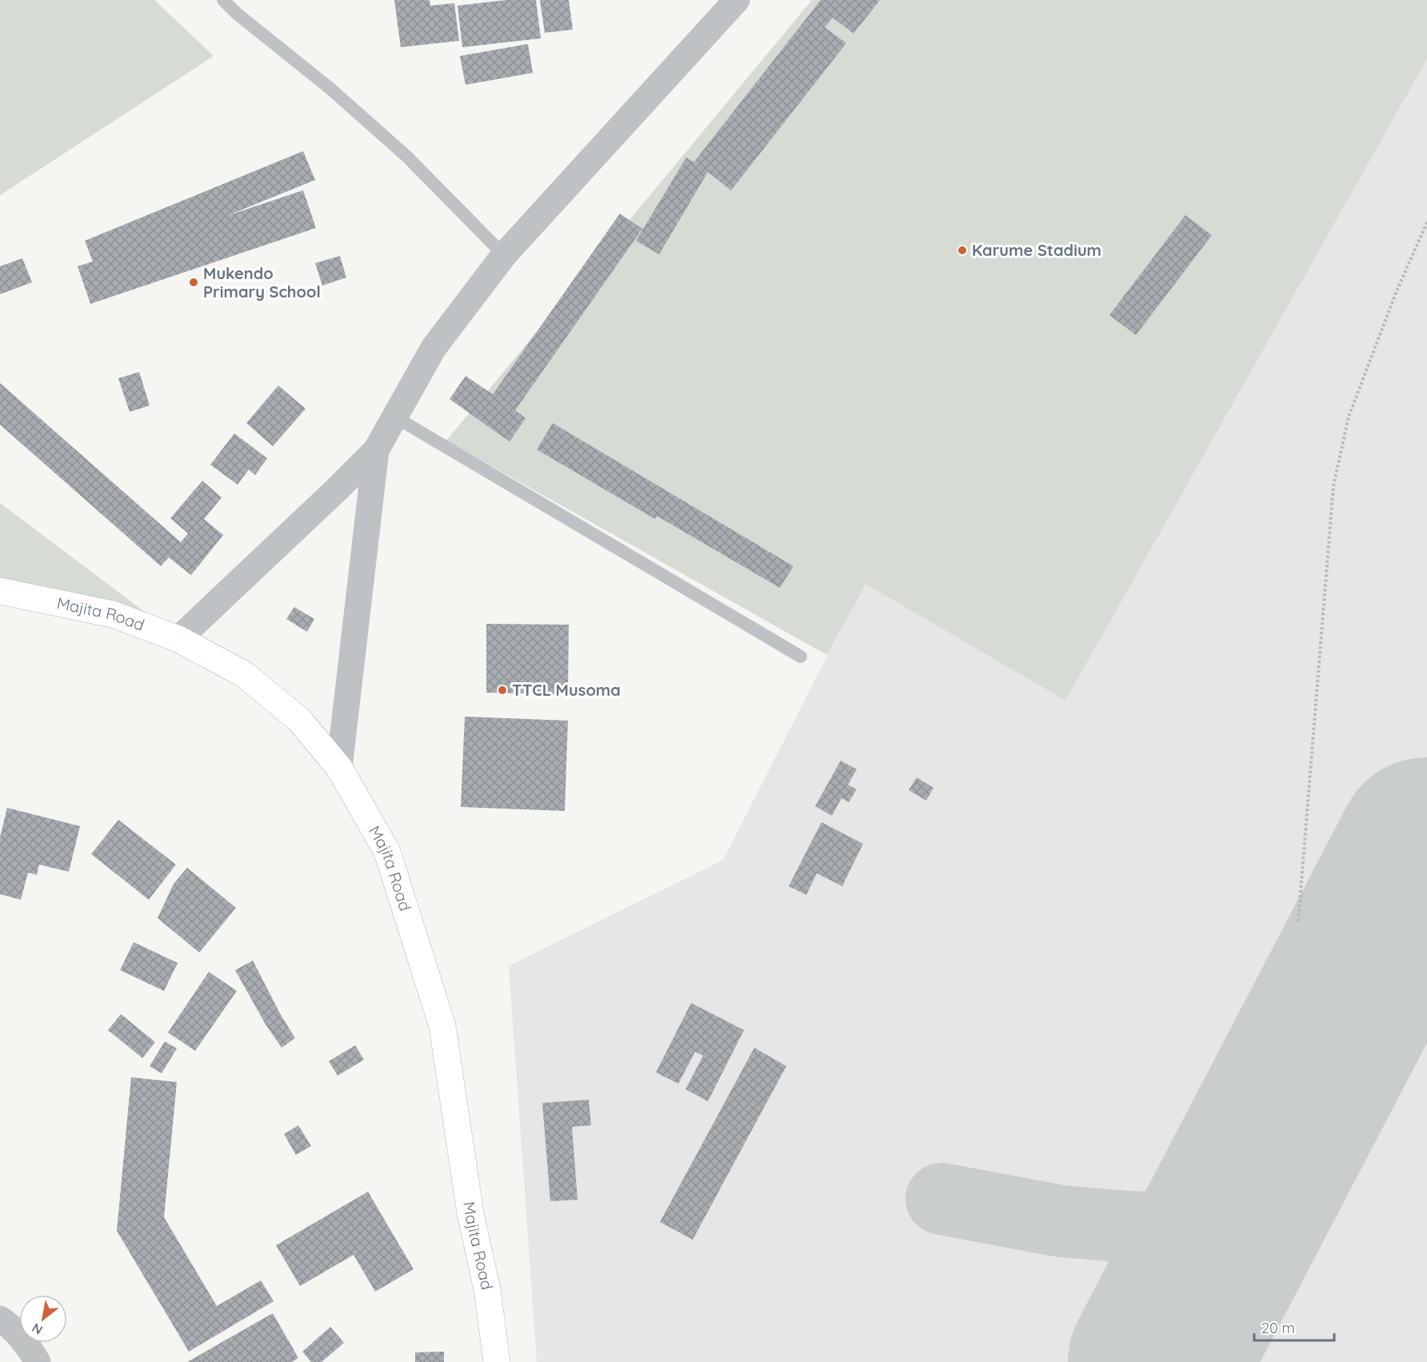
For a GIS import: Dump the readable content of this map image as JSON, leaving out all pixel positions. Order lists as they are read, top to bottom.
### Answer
{
  "streets": {
    "main road": ["Majita Road"]
  },
  "places": ["Karume Stadium", "Mukendo Primary School", "TTCL Musoma"],
  "scale_bar": "20 m",
  "north": "bottom left"
}
